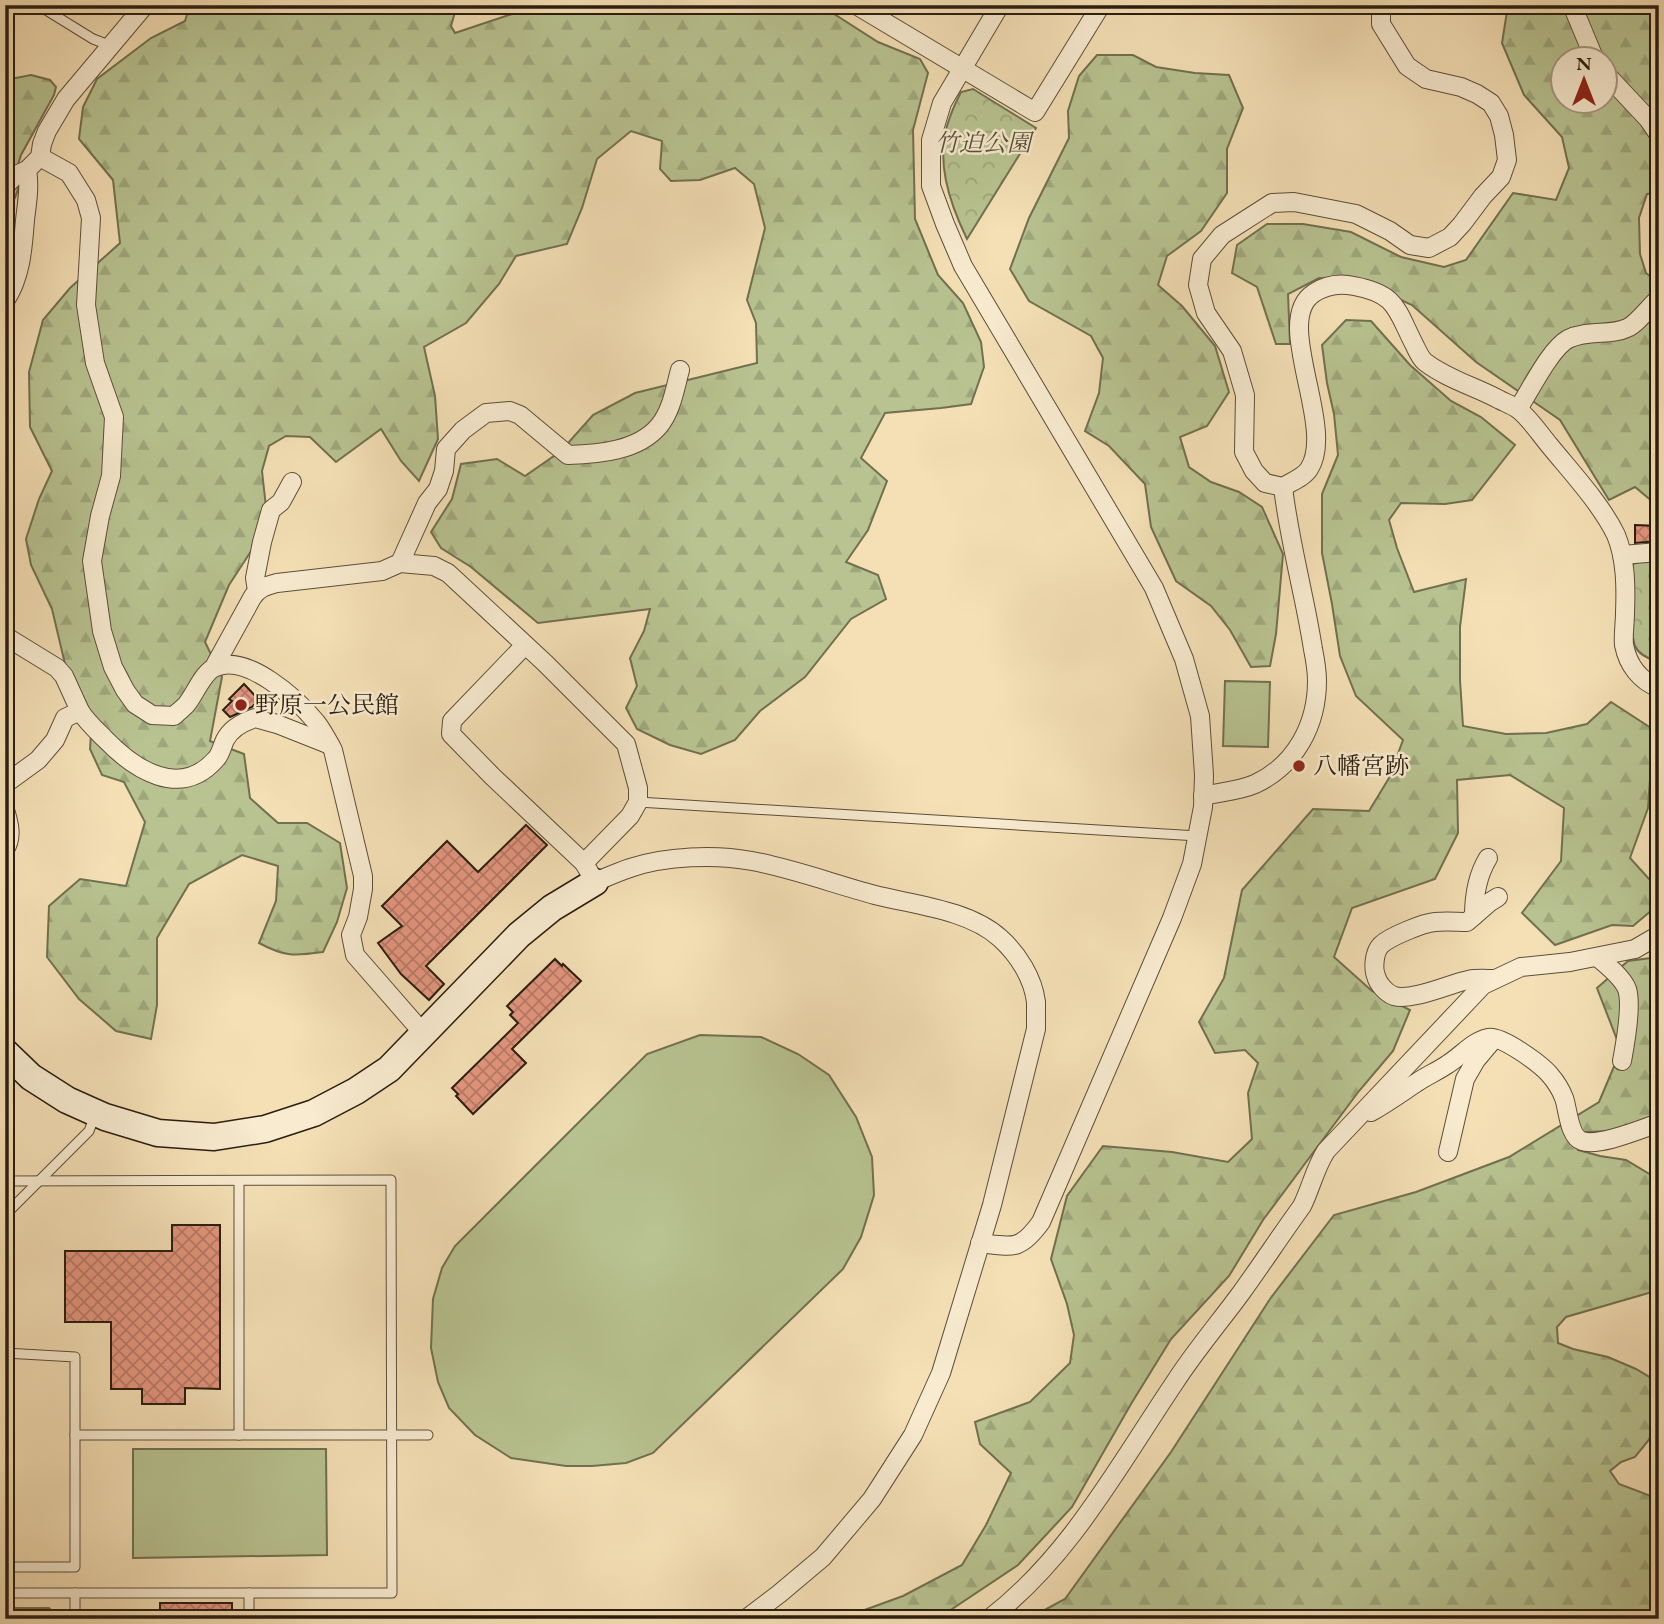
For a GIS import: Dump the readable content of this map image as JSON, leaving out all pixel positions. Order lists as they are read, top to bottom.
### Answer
{
  "parks": ["竹迫公園"],
  "places": ["野原一公民館", "八幡宮跡"],
  "north": "top"
}
